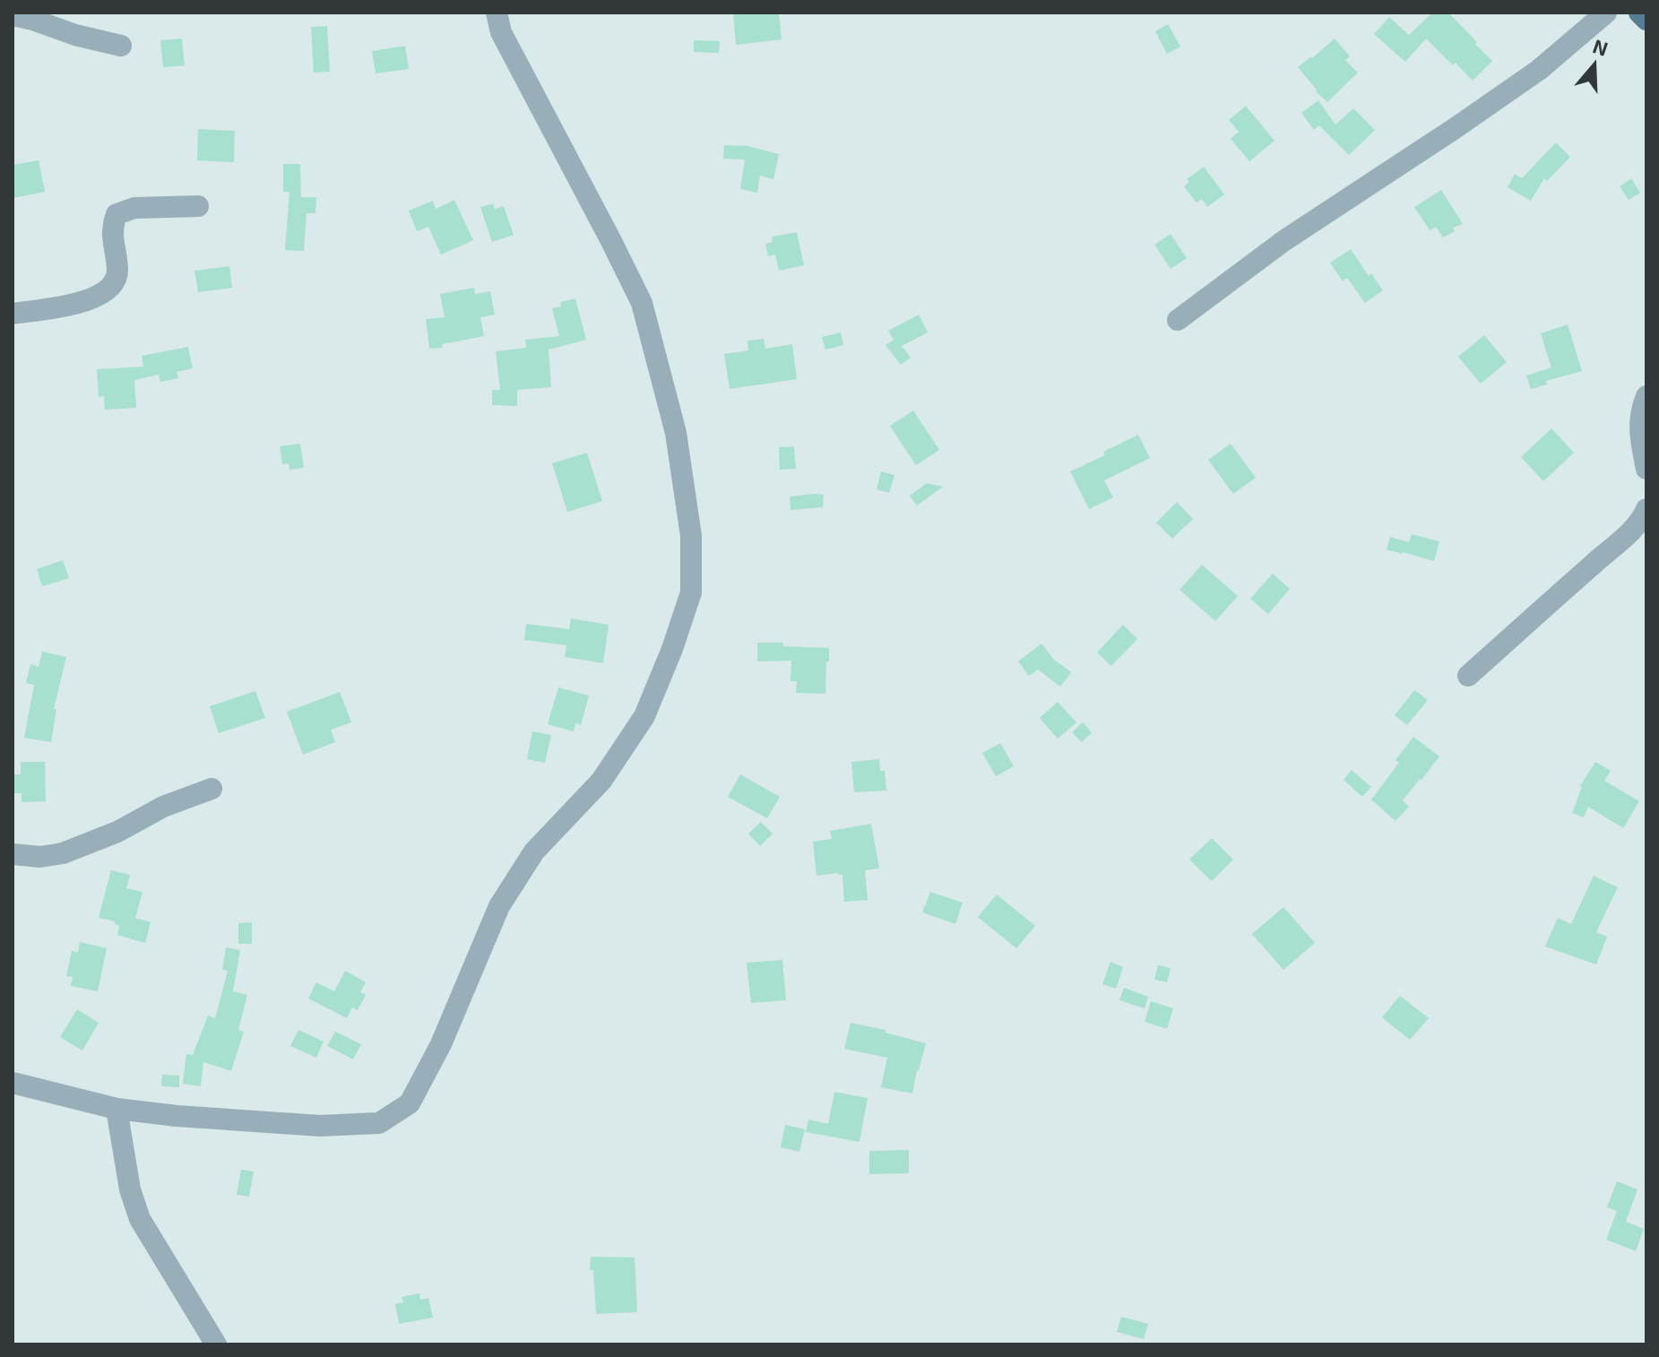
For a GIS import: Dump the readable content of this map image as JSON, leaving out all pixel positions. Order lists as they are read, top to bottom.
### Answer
{
  "north": "top"
}
